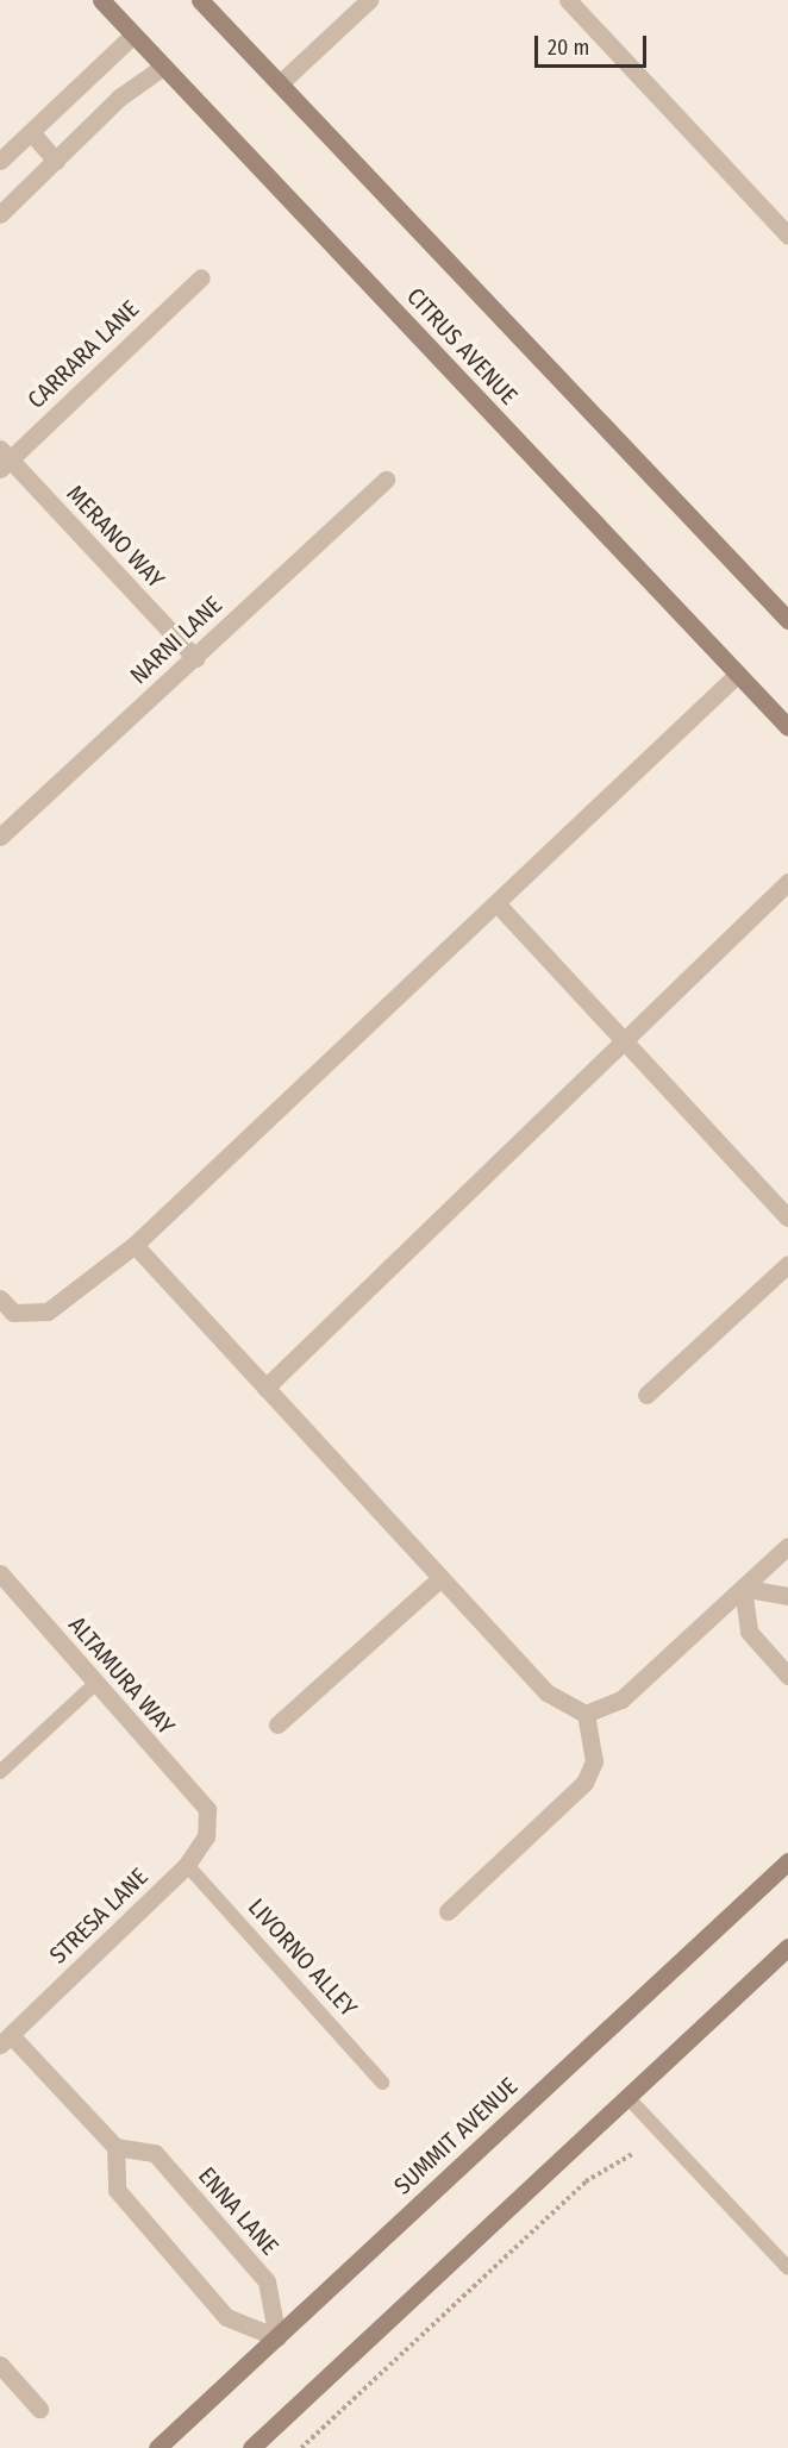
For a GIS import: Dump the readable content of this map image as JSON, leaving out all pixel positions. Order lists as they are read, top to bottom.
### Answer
{
  "streets": {
    "main road": ["CITRUS AVENUE", "SUMMIT AVENUE"],
    "street": [
      "CARRARA LANE",
      "MERANO WAY",
      "NARNI LANE",
      "ALTAMURA WAY",
      "STRESA LANE",
      "ENNA LANE"
    ],
    "lane": ["LIVORNO ALLEY"]
  },
  "crossings": [
    ["CARRARA LANE", "MERANO WAY"],
    ["MERANO WAY", "NARNI LANE"],
    ["ALTAMURA WAY", "STRESA LANE"],
    ["STRESA LANE", "LIVORNO ALLEY"],
    ["SUMMIT AVENUE", "ENNA LANE"]
  ],
  "scale_bar": "20 m"
}
